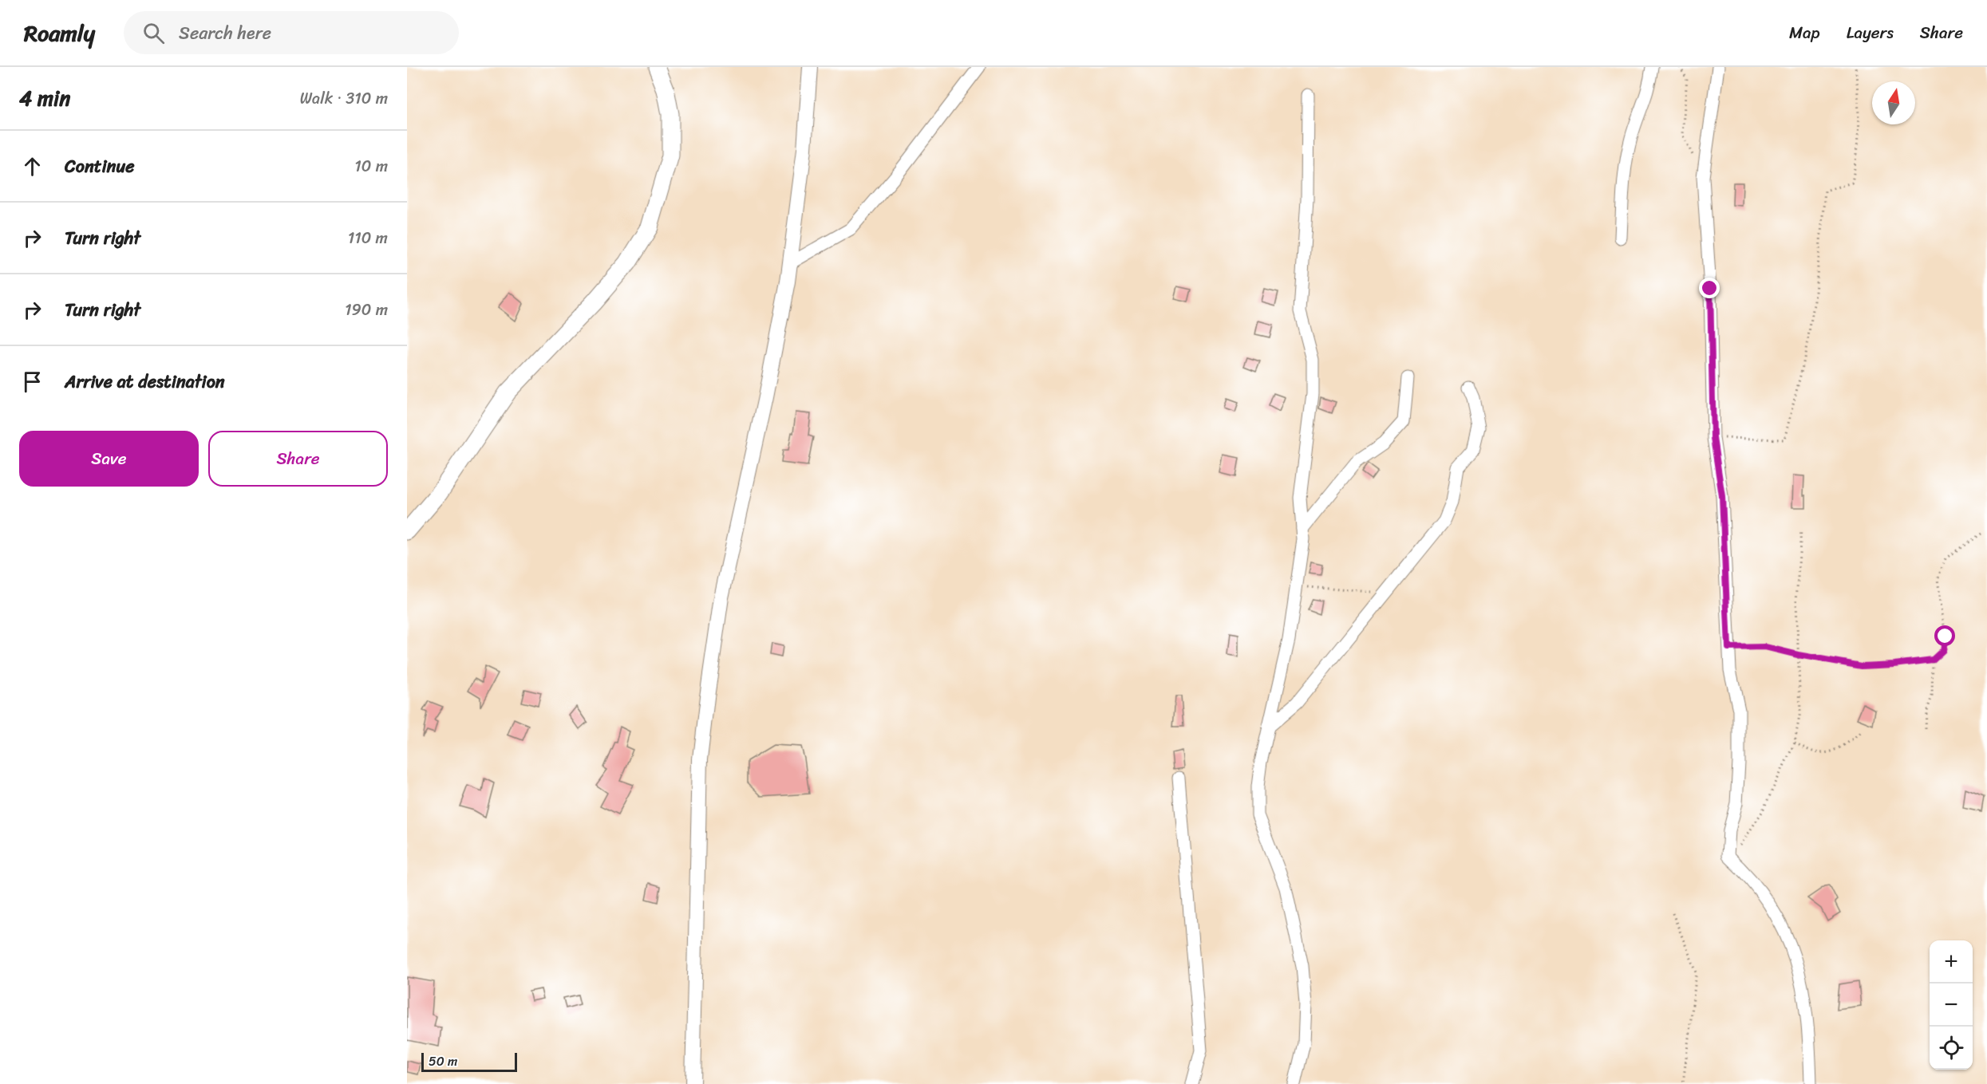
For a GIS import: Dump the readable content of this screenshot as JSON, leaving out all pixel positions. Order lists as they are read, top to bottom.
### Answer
{
  "scale_bar": "50 m",
  "north": "top",
  "page": {
    "header": "Roamly",
    "search": "Search here",
    "nav": ["Map", "Layers", "Share"],
    "heading": ["4 min", "Walk · 310 m"],
    "list": [
      ["Continue", "10 m"],
      ["Turn right", "110 m"],
      ["Turn right", "190 m"],
      "Arrive at destination"
    ],
    "buttons": ["Save", "Share"],
    "map_buttons": ["+", "−"],
    "scale": "50 m"
  }
}
